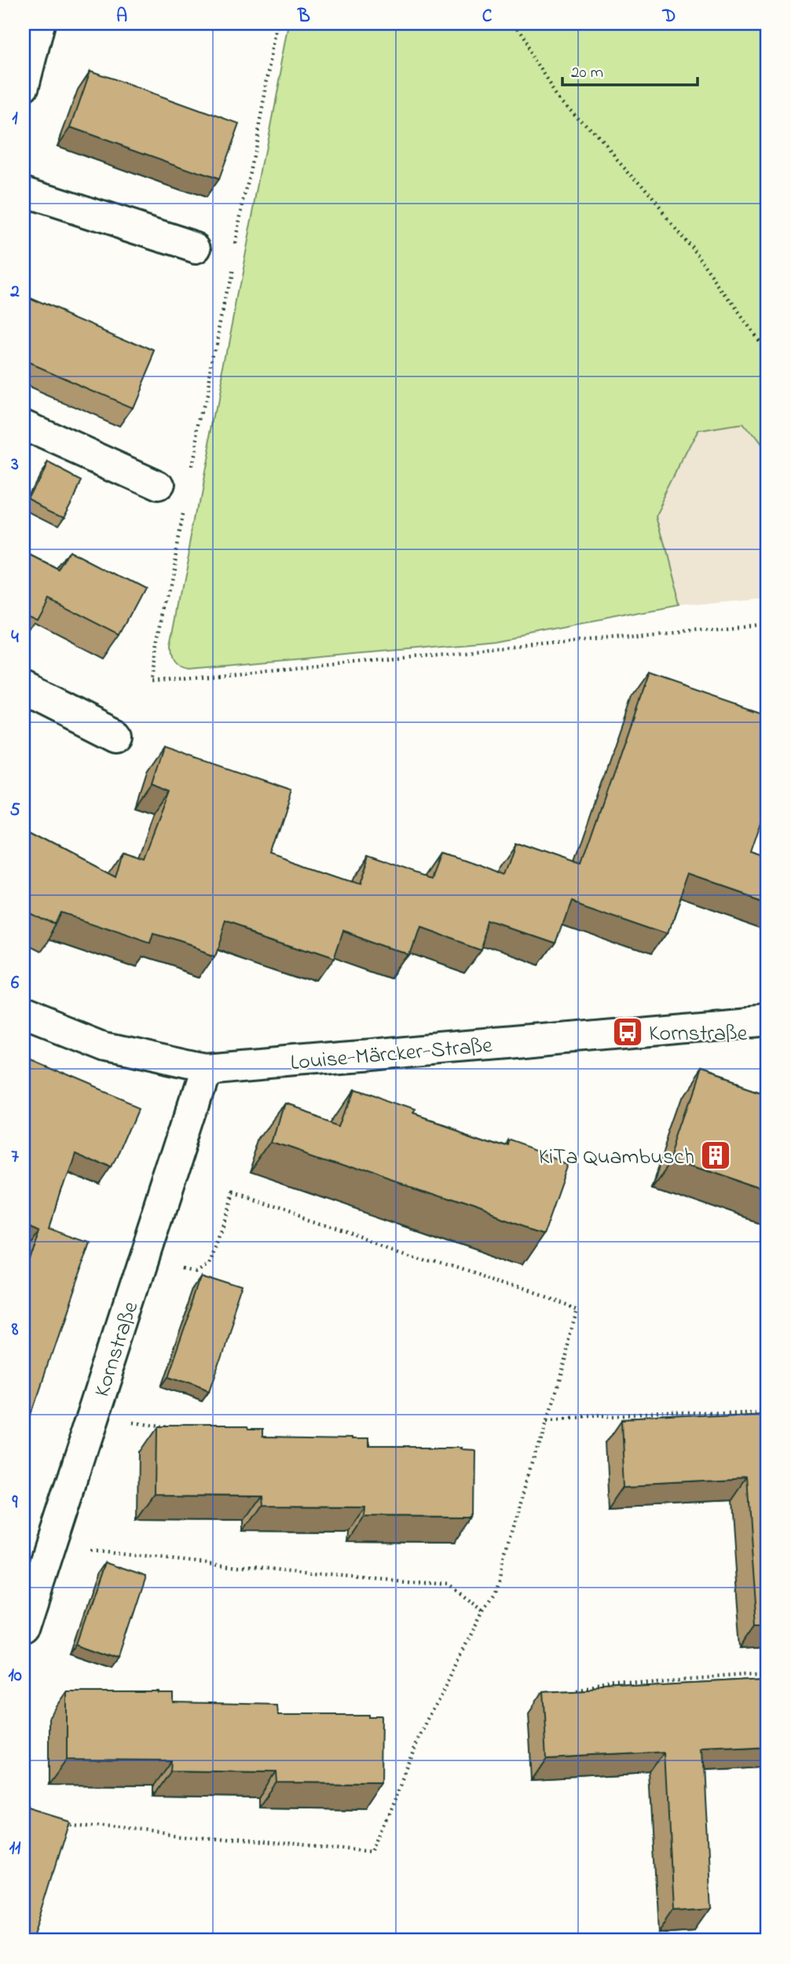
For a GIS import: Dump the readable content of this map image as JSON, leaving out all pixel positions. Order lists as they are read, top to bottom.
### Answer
{
  "streets": {
    "street": ["Louise-Märcker-Straße", "Kornstraße"]
  },
  "crossings": [
    ["Louise-Märcker-Straße", "Kornstraße"]
  ],
  "places": {
    "bus stop": ["Kornstraße"],
    "building": ["KiTa Quambusch"]
  },
  "scale_bar": "20 m",
  "grid": {
    "columns": [
      "A",
      "B",
      "C",
      "D"
    ],
    "rows": [
      "1",
      "2",
      "3",
      "4",
      "5",
      "6",
      "7",
      "8",
      "9",
      "10",
      "11"
    ]
  }
}
